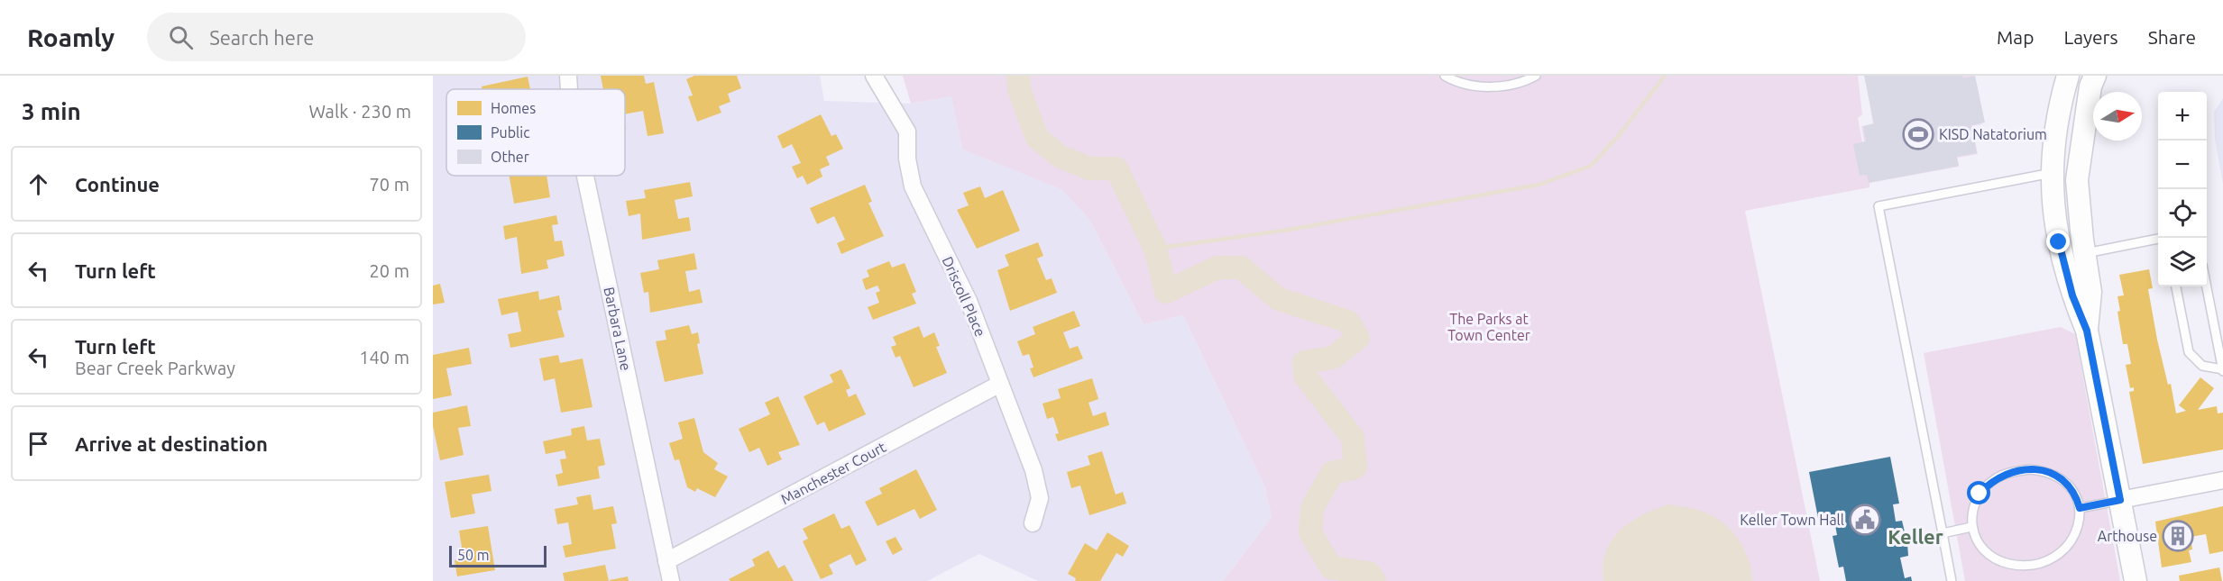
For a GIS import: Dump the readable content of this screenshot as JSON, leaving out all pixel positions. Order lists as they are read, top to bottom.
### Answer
{
  "streets": {
    "street": ["Driscoll Place", "Barbara Lane", "Manchester Court"]
  },
  "crossings": [
    ["Driscoll Place", "Manchester Court"],
    ["Barbara Lane", "Manchester Court"]
  ],
  "districts": ["Keller"],
  "parks": ["The Parks at Town Center"],
  "places": {
    "sports": ["KISD Natatorium"],
    "public building": ["Keller Town Hall"],
    "building": ["Arthouse"]
  },
  "legend": ["Homes", "Public", "Other"],
  "scale_bar": "50 m",
  "north": "right",
  "page": {
    "header": "Roamly",
    "search": "Search here",
    "nav": ["Map", "Layers", "Share"],
    "heading": ["3 min", "Walk · 230 m"],
    "map_buttons": ["+", "−"],
    "list": [
      ["Continue", "70 m"],
      ["Turn left", "20 m"],
      ["Turn left", "Bear Creek Parkway", "140 m"],
      "Arrive at destination"
    ],
    "scale": "50 m"
  }
}
